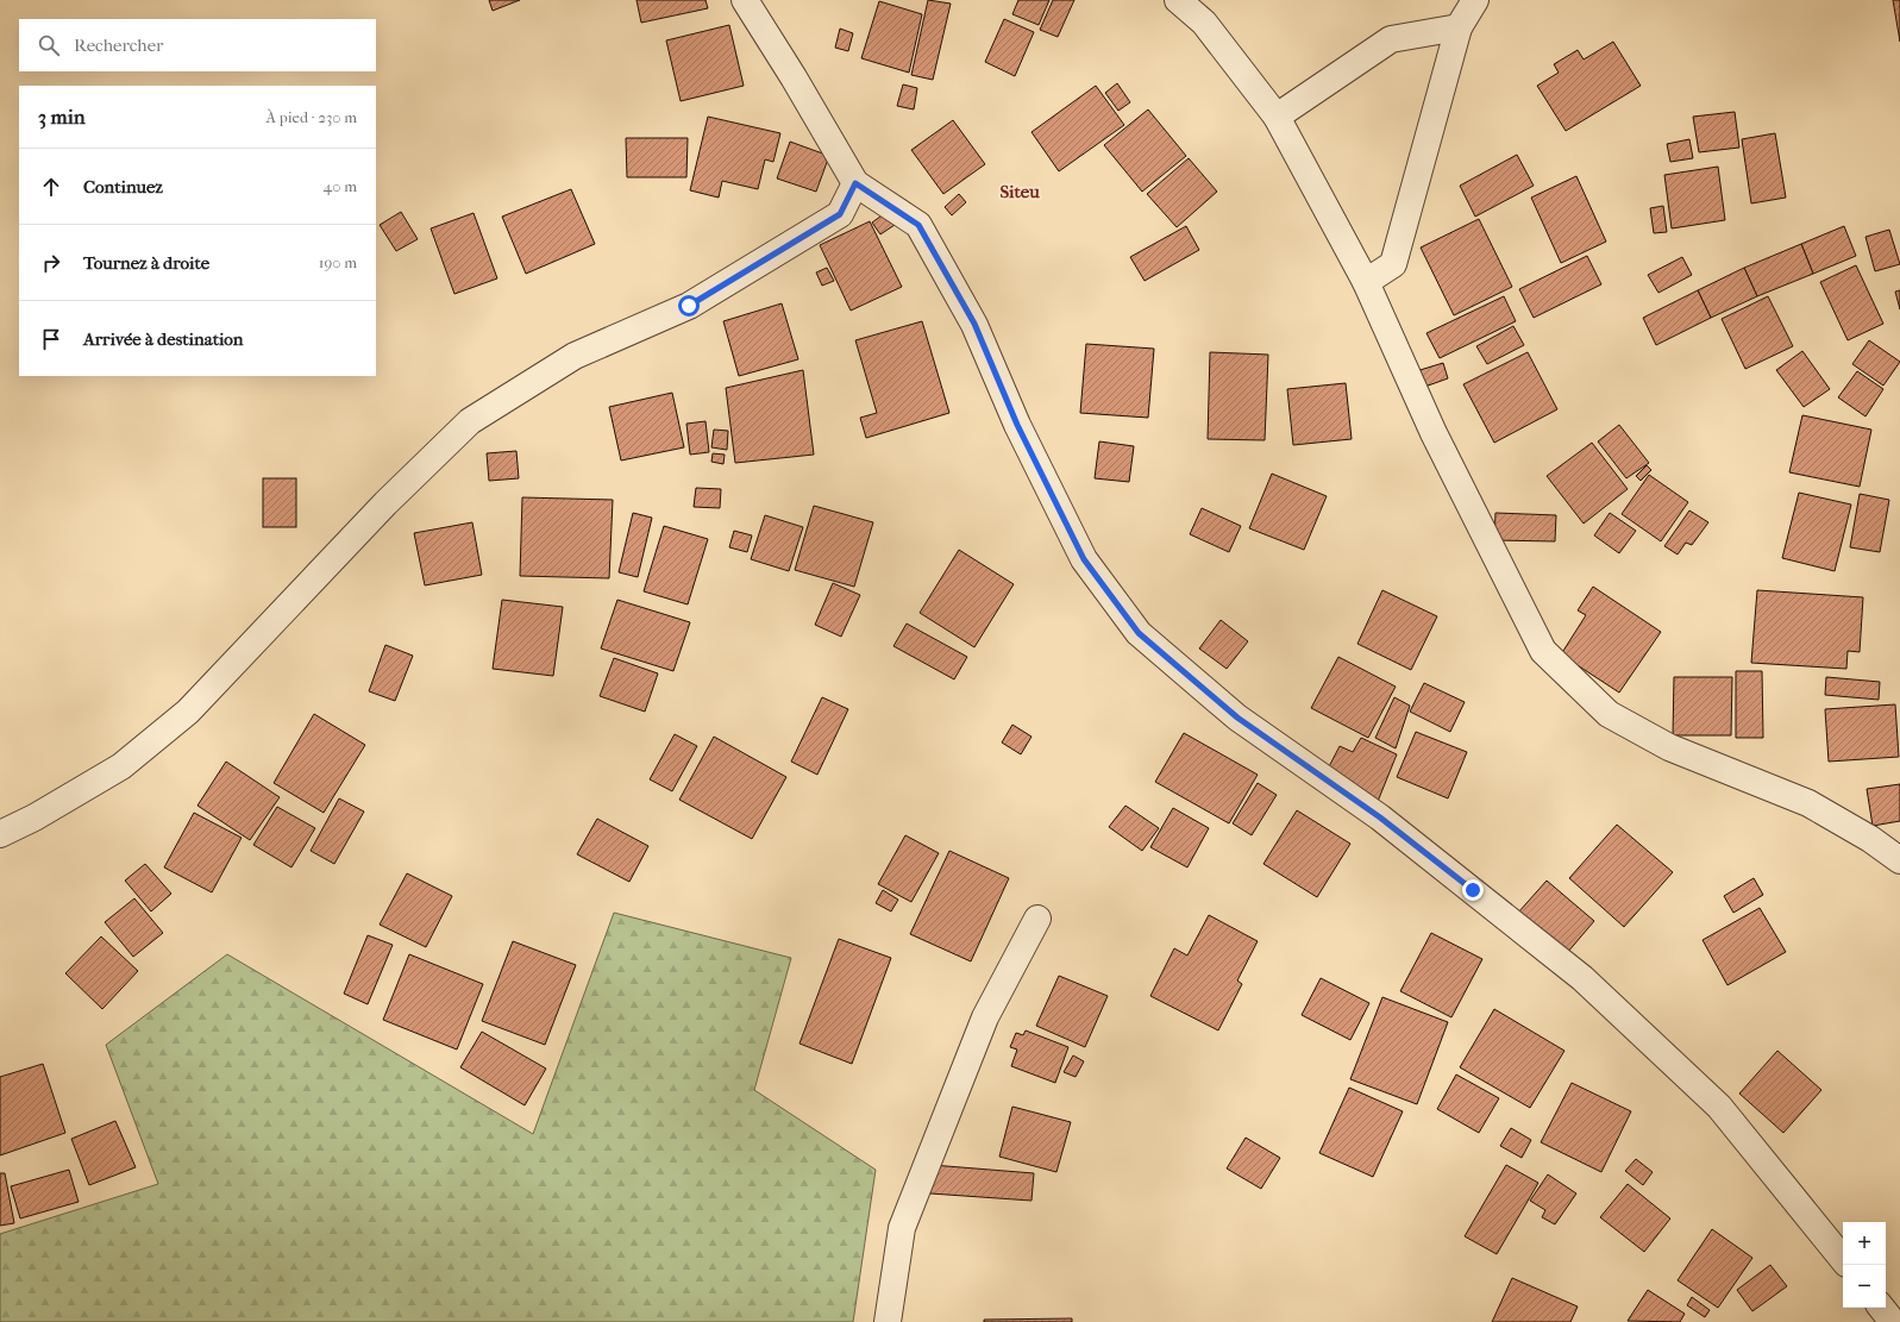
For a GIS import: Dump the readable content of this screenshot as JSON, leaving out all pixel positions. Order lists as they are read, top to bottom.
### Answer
{
  "districts": ["Siteu"],
  "page": {
    "search": "Rechercher",
    "heading": ["3 min", "À pied · 230 m"],
    "list": [
      ["Continuez", "40 m"],
      ["Tournez à droite", "190 m"],
      "Arrivée à destination"
    ],
    "map_buttons": ["+", "−"]
  }
}
